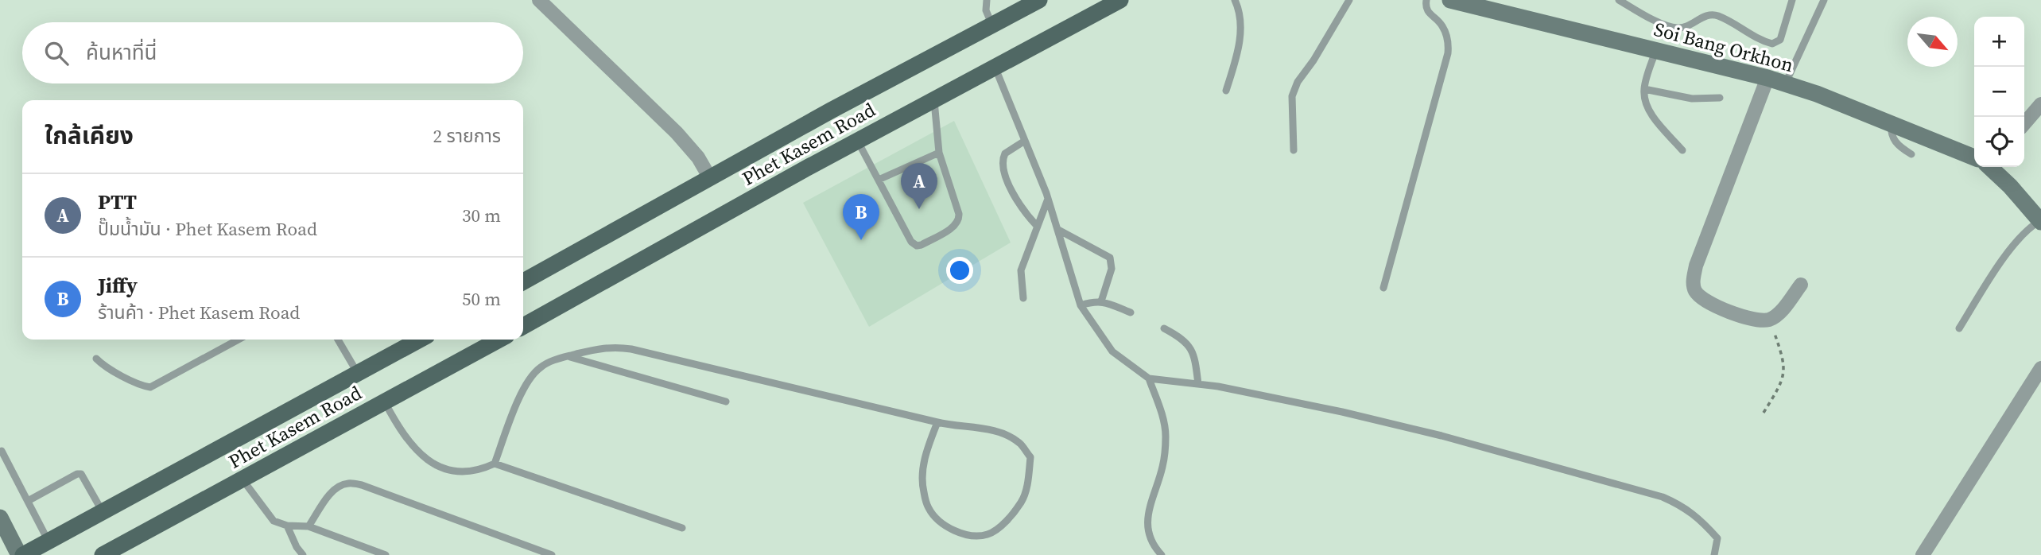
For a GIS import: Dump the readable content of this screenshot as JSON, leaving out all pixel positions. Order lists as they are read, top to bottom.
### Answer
{
  "streets": {
    "main road": ["Phet Kasem Road"],
    "street": ["Soi Bang Orkhon"]
  },
  "north": "bottom right",
  "page": {
    "map_buttons": ["+", "−"],
    "search": "ค้นหาที่นี่",
    "heading": ["ใกล้เคียง", "2 รายการ"],
    "pins": ["A", "B"],
    "list": [
      {
        "mark": "A",
        "name": "PTT",
        "note": "ปั๊มน้ำมัน · Phet Kasem Road",
        "value": "30 m"
      },
      {
        "mark": "B",
        "name": "Jiffy",
        "note": "ร้านค้า · Phet Kasem Road",
        "value": "50 m"
      }
    ]
  }
}
